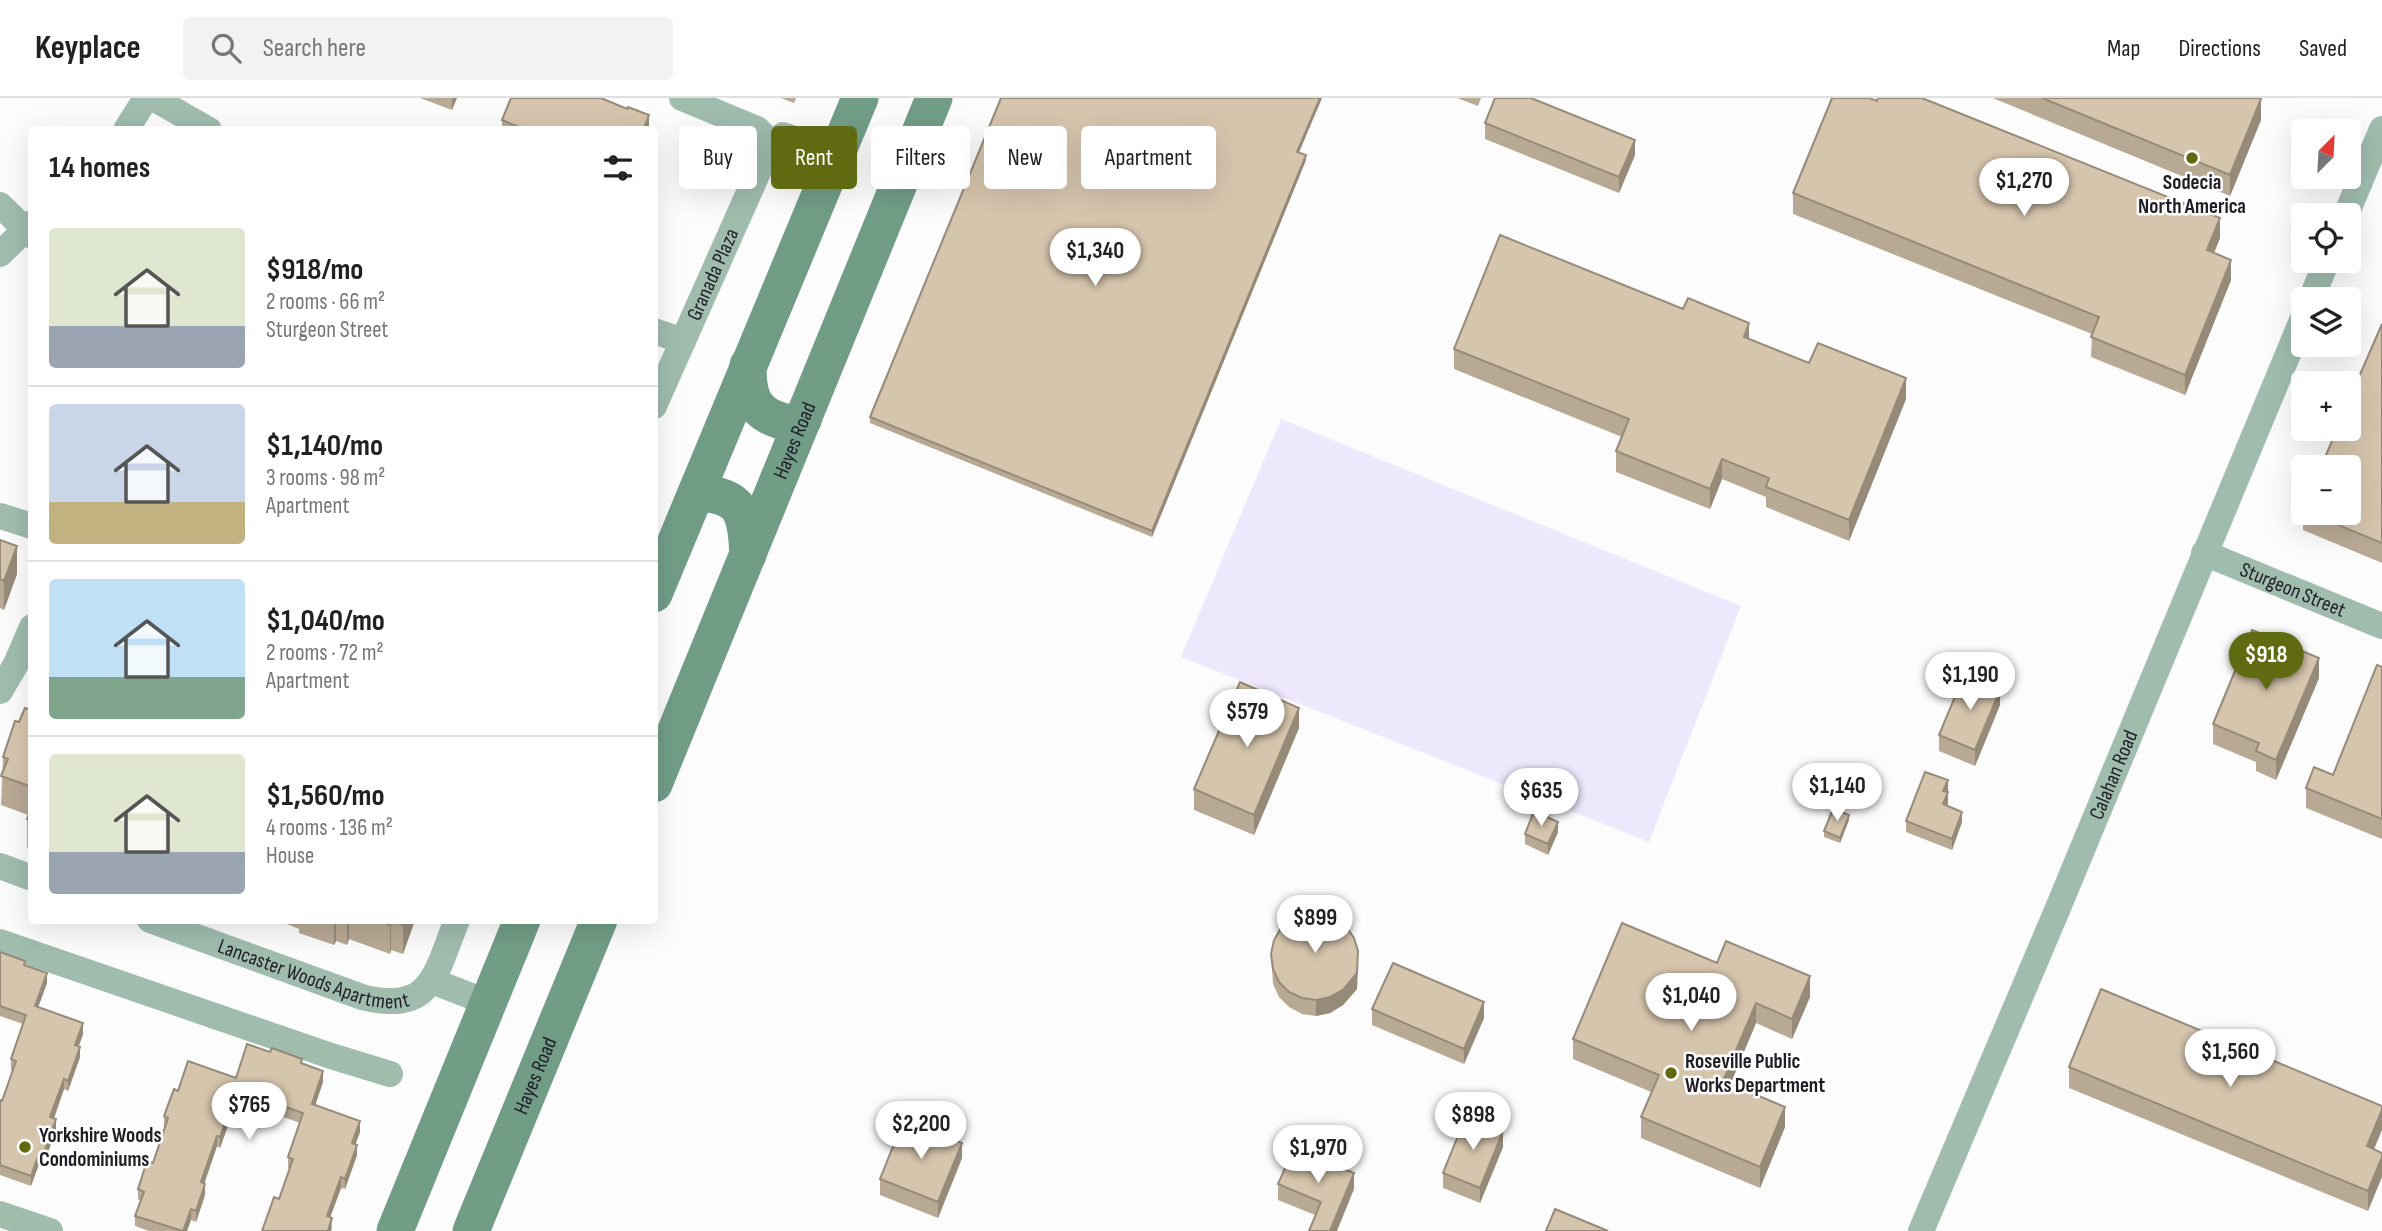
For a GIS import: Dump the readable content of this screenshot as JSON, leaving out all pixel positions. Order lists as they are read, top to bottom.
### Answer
{
  "streets": {
    "street": [
      "Granada Plaza",
      "Hayes Road",
      "Sturgeon Street",
      "Calahan Road",
      "Lancaster Woods Apartment"
    ]
  },
  "crossings": [
    ["Sturgeon Street", "Calahan Road"]
  ],
  "places": ["Sodecia North America", "Roseville Public Works Department", "Yorkshire Woods Condominiums"],
  "north": "top right",
  "page": {
    "header": "Keyplace",
    "search": "Search here",
    "nav": ["Map", "Directions", "Saved"],
    "map_buttons": ["+", "−"],
    "chip": [
      "Buy",
      "Rent",
      "Filters",
      "New",
      "Apartment"
    ],
    "heading": "14 homes",
    "price": [
      "$1,270",
      "$1,340",
      "$918",
      "$1,190",
      "$579",
      "$1,140",
      "$635",
      "$899",
      "$1,040",
      "$1,560",
      "$765",
      "$898",
      "$2,200",
      "$1,970"
    ],
    "list": [
      {
        "name": "$918/mo",
        "note": "2 rooms · 66 m² · Sturgeon Street"
      },
      {
        "name": "$1,140/mo",
        "note": "3 rooms · 98 m² · Apartment"
      },
      {
        "name": "$1,040/mo",
        "note": "2 rooms · 72 m² · Apartment"
      },
      {
        "name": "$1,560/mo",
        "note": "4 rooms · 136 m² · House"
      }
    ]
  }
}
